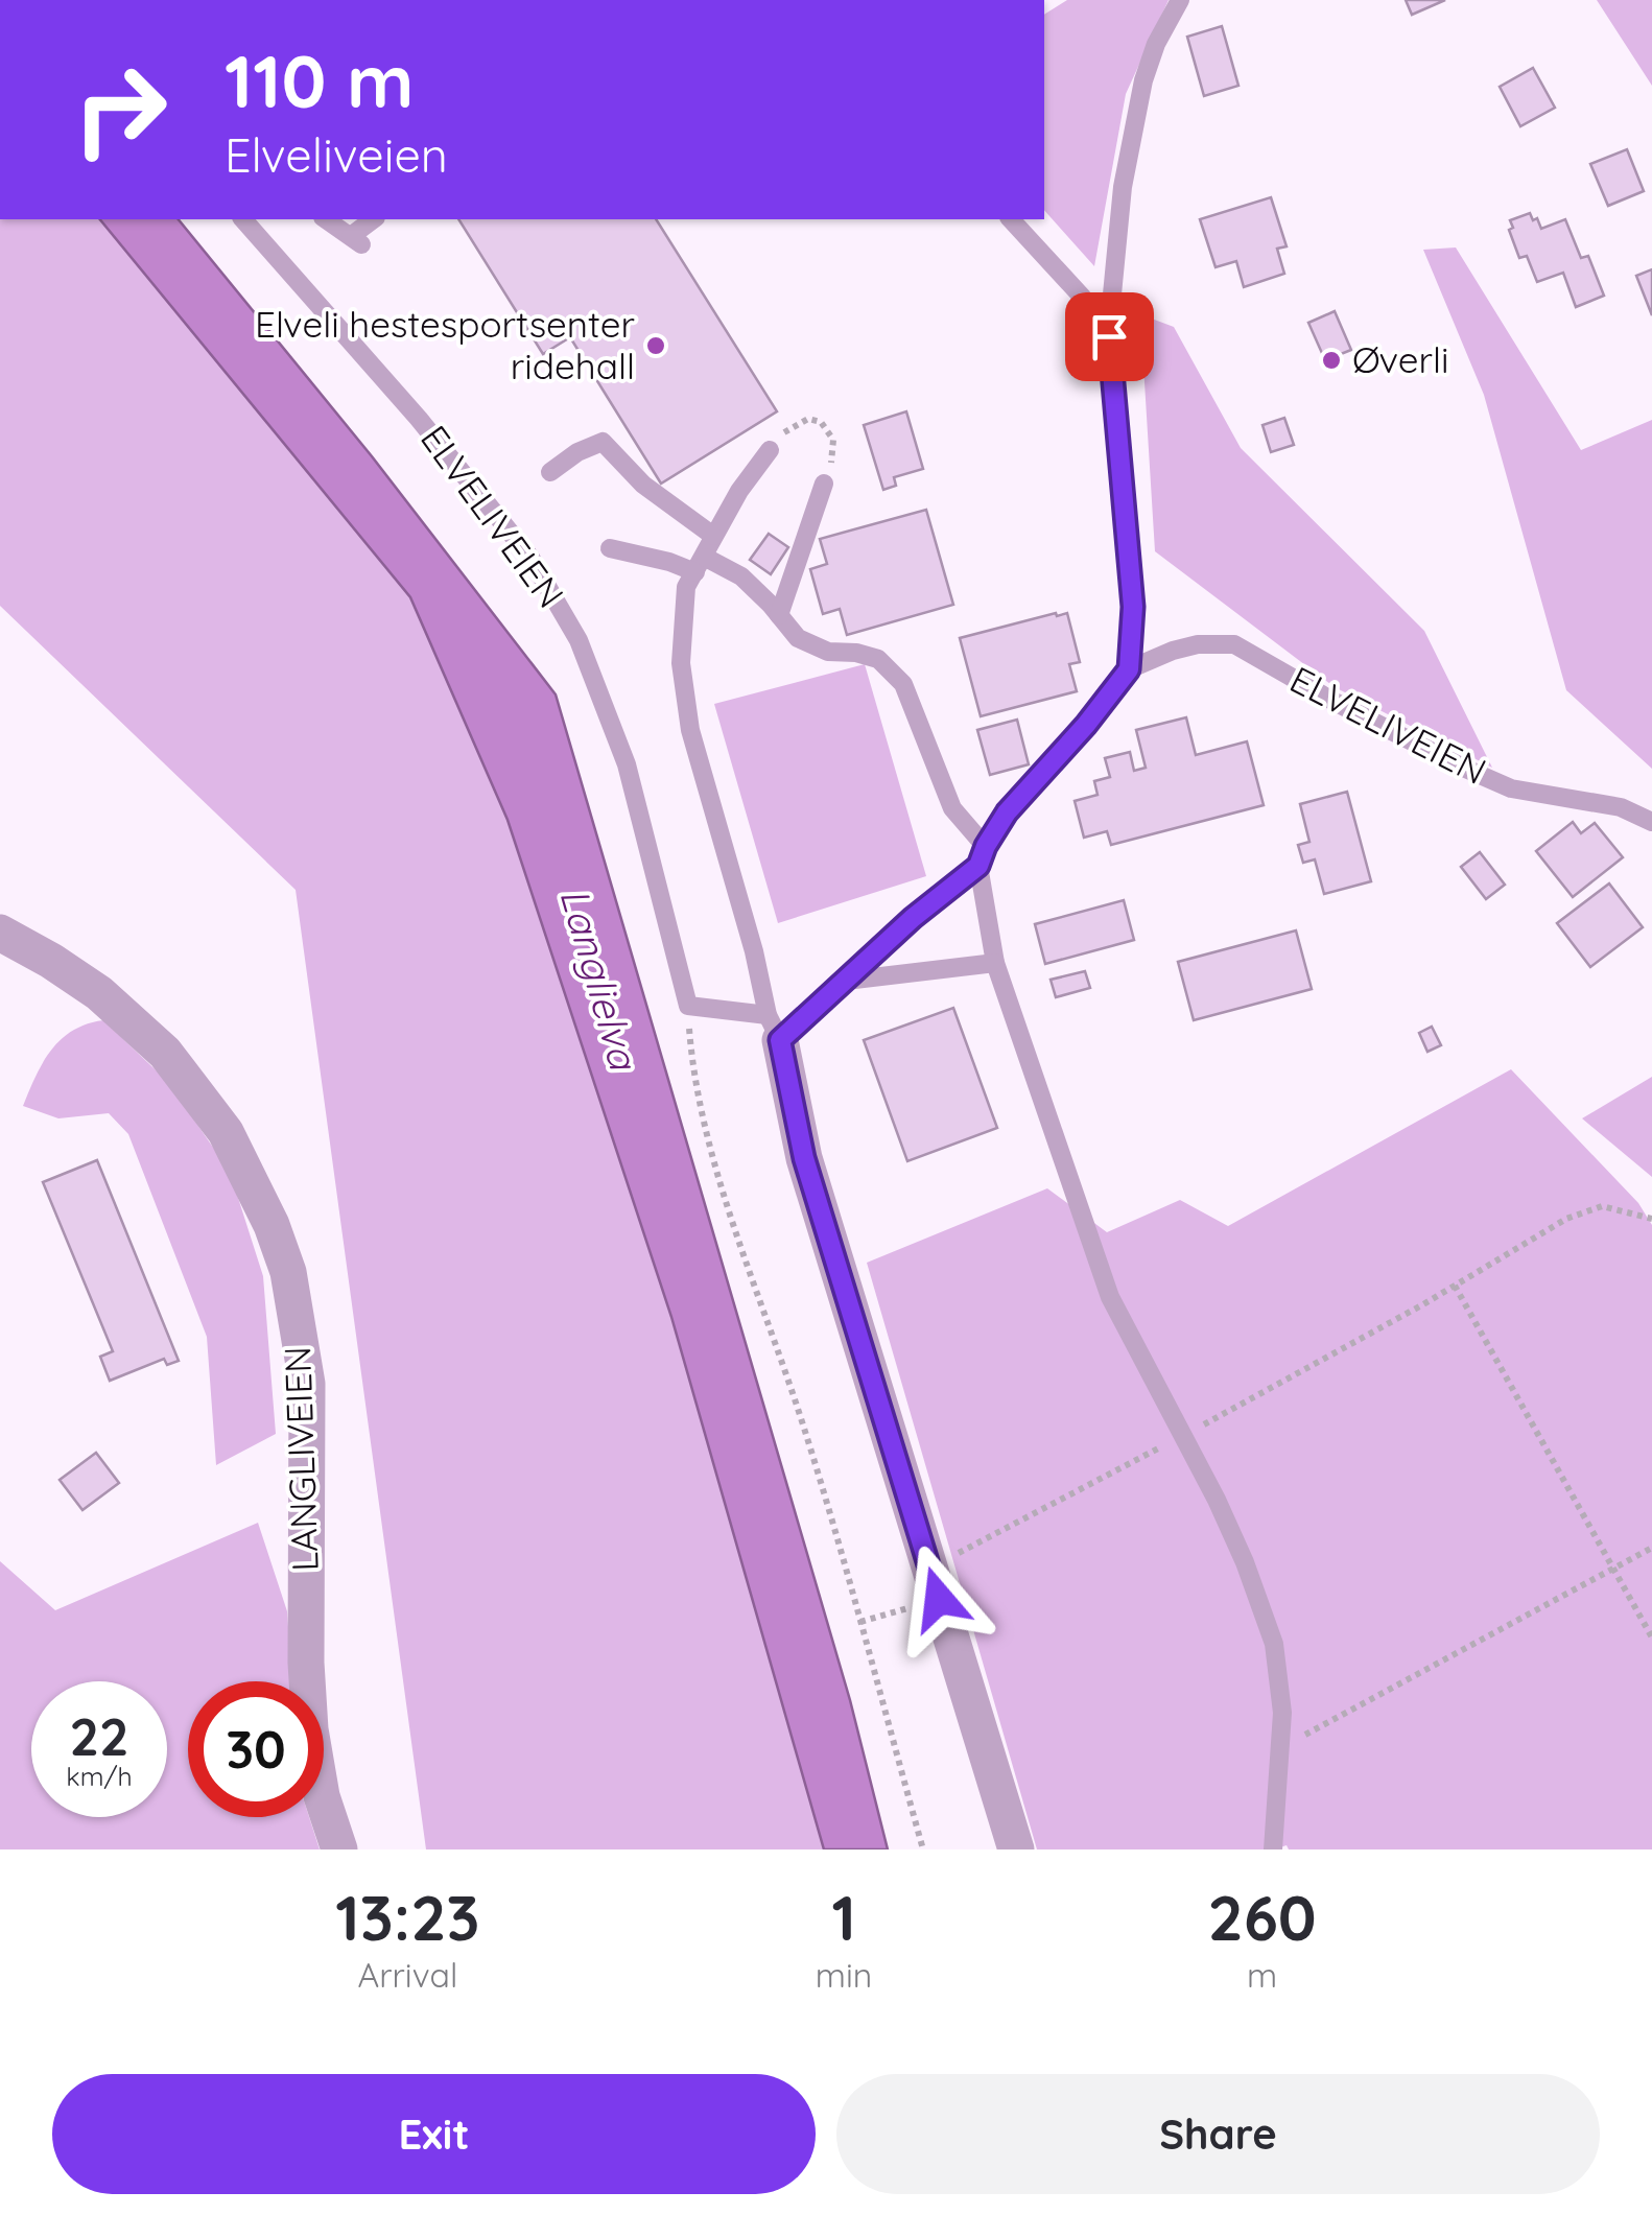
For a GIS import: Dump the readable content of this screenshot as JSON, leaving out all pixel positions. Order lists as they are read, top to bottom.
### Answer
{
  "streets": {
    "street": ["LANGLIVEIEN"],
    "lane": ["ELVELIVEIEN"]
  },
  "water": ["Langlielva"],
  "places": ["Elveli hestesportsenter ridehall", "Øverli"],
  "page": {
    "turn": ["110 m", "Elveliveien"],
    "speed": "22 km/h",
    "limit": "30",
    "eta": [
      "13:23",
      "Arrival",
      "1",
      "min",
      "260",
      "m"
    ],
    "buttons": ["Exit", "Share"]
  }
}
